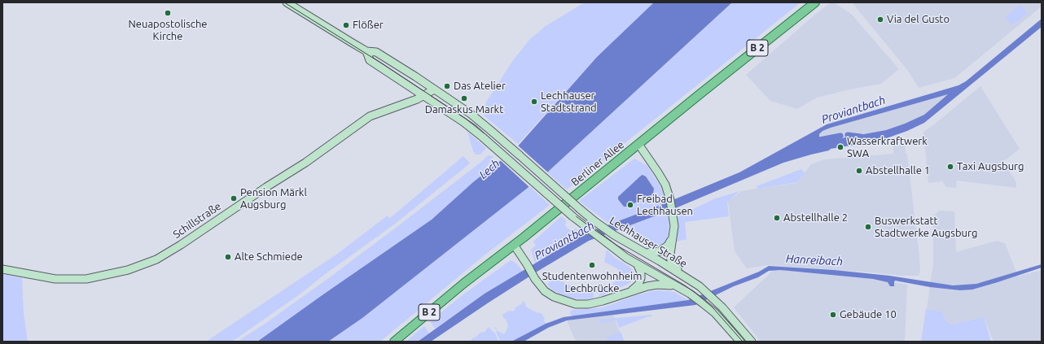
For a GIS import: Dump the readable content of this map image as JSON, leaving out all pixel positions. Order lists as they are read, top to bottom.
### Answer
{
  "streets": {
    "main road": ["B 2", "Berliner Allee"],
    "street": ["Schillstraße", "Lechhauser Straße"]
  },
  "crossings": [
    ["Schillstraße", "Lechhauser Straße"]
  ],
  "water": ["Proviantbach", "Lech", "Hanreibach"],
  "places": [
    "Neuapostolische Kirche",
    "Via del Gusto",
    "Flößer",
    "Das Atelier",
    "Damaskus Markt",
    "Lechhauser Stadtstrand",
    "Wasserkraftwerk SWA",
    "Taxi Augsburg",
    "Abstellhalle 1",
    "Pension Märkl Augsburg",
    "Freibad Lechhausen",
    "Abstellhalle 2",
    "Buswerkstatt Stadtwerke Augsburg",
    "Alte Schmiede",
    "Studentenwohnheim Lechbrücke",
    "Gebäude 10"
  ]
}
